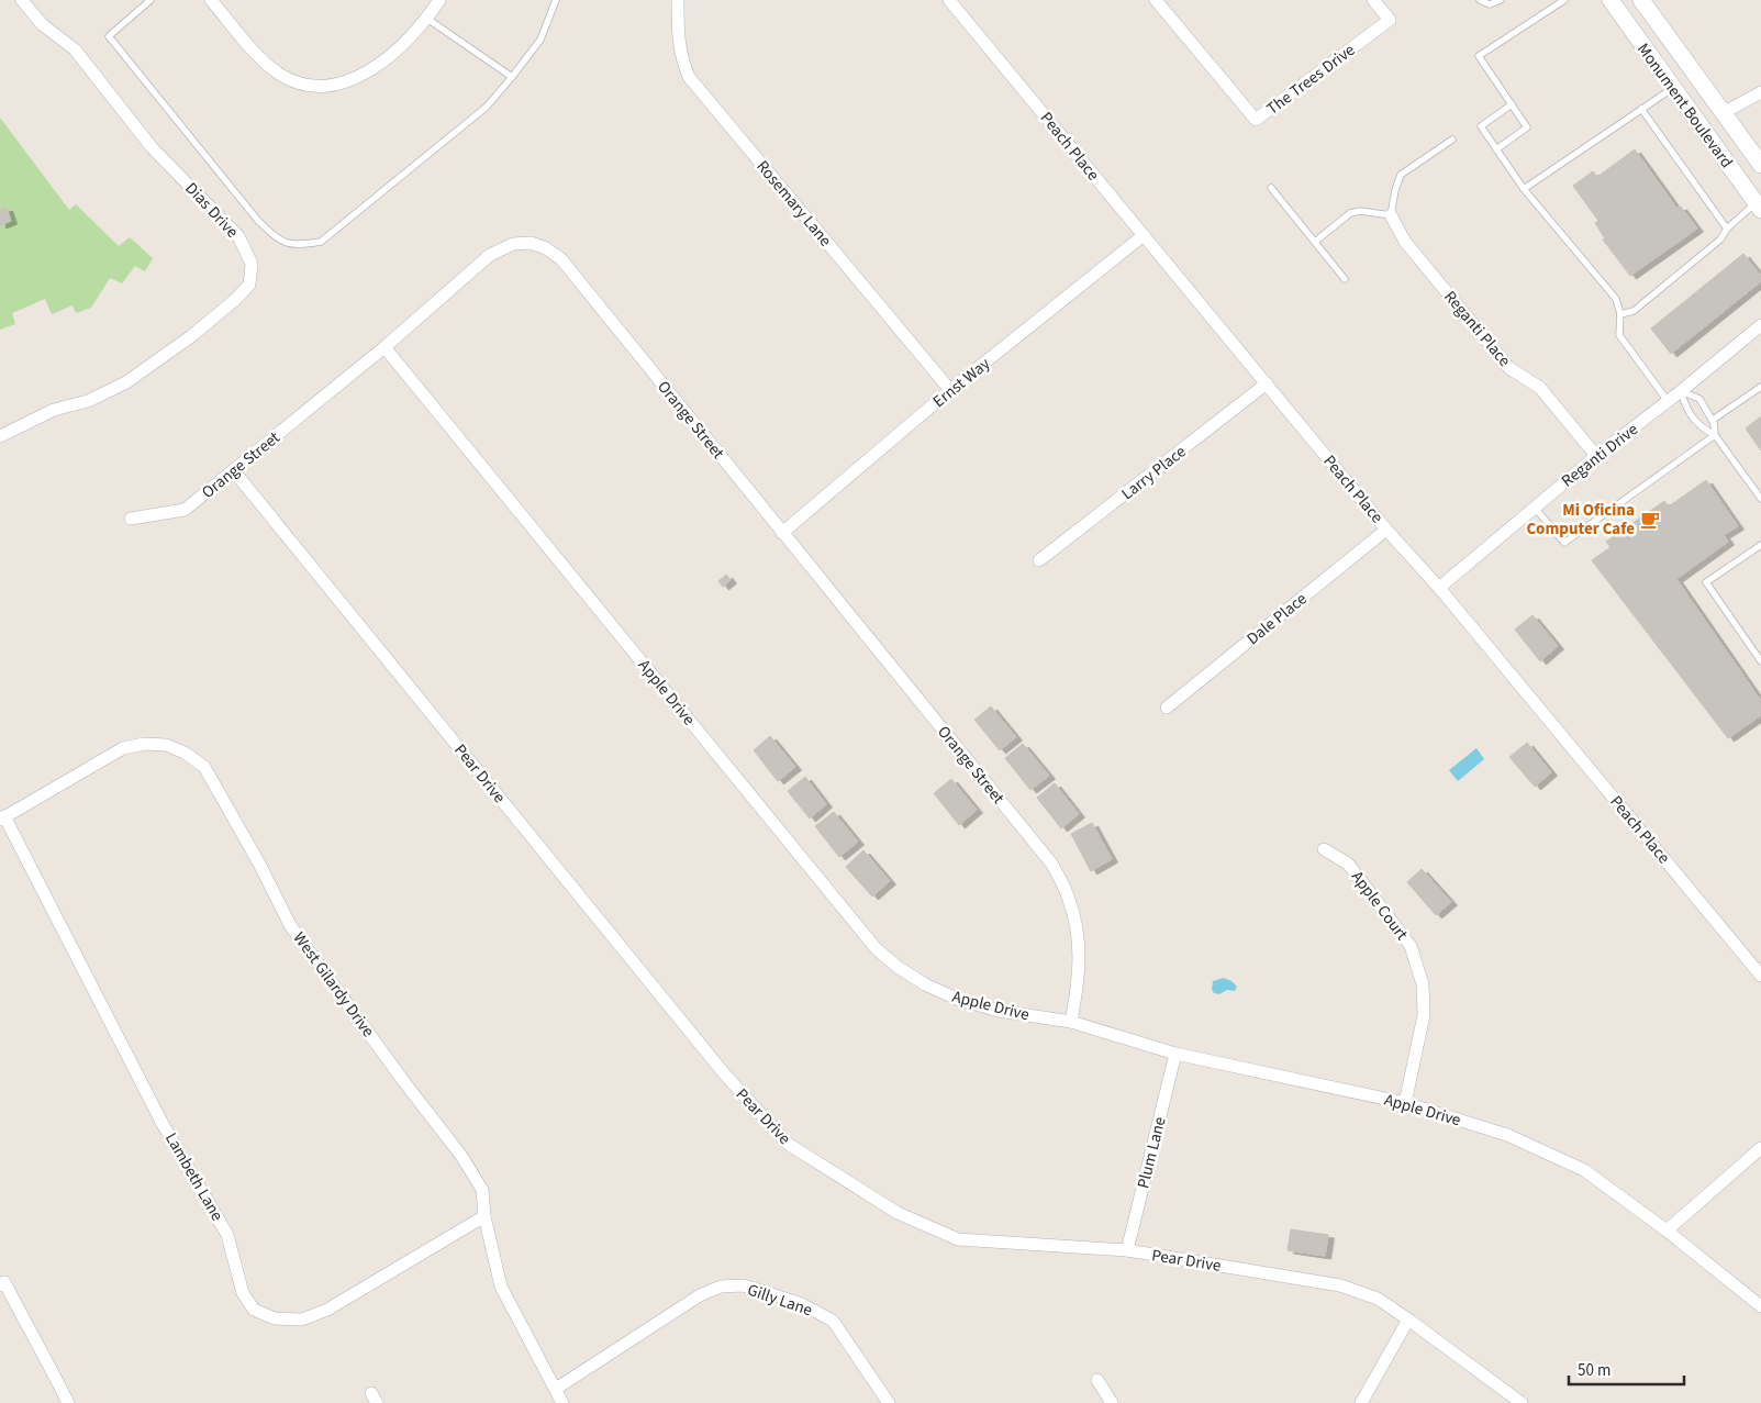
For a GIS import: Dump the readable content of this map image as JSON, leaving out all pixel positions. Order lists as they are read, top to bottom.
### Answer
{
  "streets": {
    "main road": ["Monument Boulevard"],
    "street": [
      "The Trees Drive",
      "Peach Place",
      "Rosemary Lane",
      "Dias Drive",
      "Reganti Place",
      "Ernst Way",
      "Orange Street",
      "Reganti Drive",
      "Larry Place",
      "Dale Place",
      "Apple Drive",
      "Pear Drive",
      "Apple Court",
      "West Gilardy Drive",
      "Plum Lane",
      "Lambeth Lane",
      "Gilly Lane"
    ]
  },
  "crossings": [
    ["Peach Place", "Ernst Way"],
    ["Peach Place", "Reganti Drive"],
    ["Peach Place", "Larry Place"],
    ["Peach Place", "Dale Place"],
    ["Rosemary Lane", "Ernst Way"],
    ["Reganti Place", "Reganti Drive"],
    ["Ernst Way", "Orange Street"],
    ["Orange Street", "Apple Drive"],
    ["Orange Street", "Pear Drive"],
    ["Apple Drive", "Apple Court"],
    ["Apple Drive", "Plum Lane"],
    ["Pear Drive", "Plum Lane"],
    ["West Gilardy Drive", "Lambeth Lane"],
    ["West Gilardy Drive", "Gilly Lane"]
  ],
  "places": {
    "cafe": ["Mi Oficina Computer Cafe"]
  },
  "scale_bar": "50 m"
}
